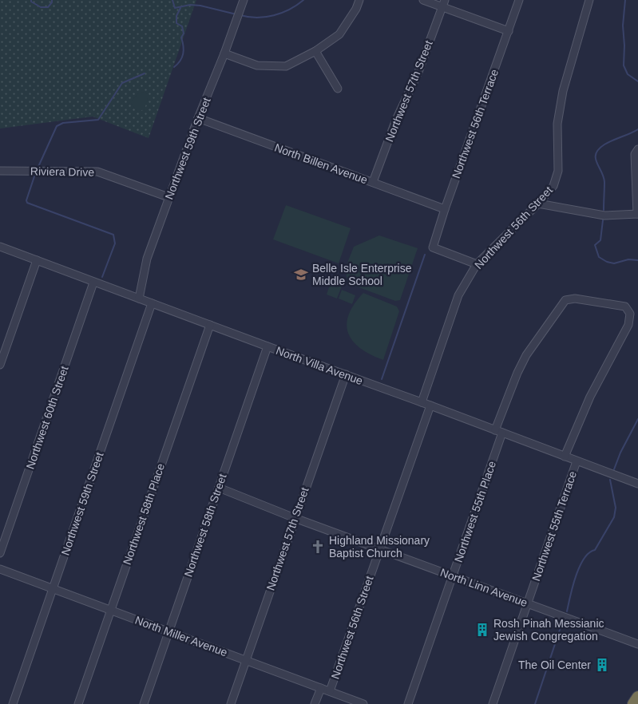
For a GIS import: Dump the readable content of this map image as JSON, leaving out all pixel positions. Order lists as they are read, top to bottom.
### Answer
{
  "streets": {
    "street": [
      "Northwest 57th Street",
      "Northwest 56th Terrace",
      "Northwest 59th Street",
      "North Billen Avenue",
      "Riviera Drive",
      "Northwest 56th Street",
      "North Villa Avenue",
      "Northwest 60th Street",
      "Northwest 55th Place",
      "Northwest 58th Place",
      "Northwest 58th Street",
      "Northwest 55th Terrace",
      "North Linn Avenue",
      "North Miller Avenue"
    ]
  },
  "crossings": [
    ["Northwest 57th Street", "North Billen Avenue"],
    ["Northwest 57th Street", "North Villa Avenue"],
    ["Northwest 57th Street", "North Linn Avenue"],
    ["Northwest 57th Street", "North Miller Avenue"],
    ["Northwest 56th Terrace", "North Billen Avenue"],
    ["Northwest 56th Terrace", "Northwest 56th Street"],
    ["Northwest 59th Street", "North Billen Avenue"],
    ["Northwest 59th Street", "Riviera Drive"],
    ["Northwest 59th Street", "North Villa Avenue"],
    ["Northwest 59th Street", "North Miller Avenue"],
    ["Northwest 56th Street", "North Villa Avenue"],
    ["Northwest 56th Street", "North Linn Avenue"],
    ["Northwest 56th Street", "North Miller Avenue"],
    ["North Villa Avenue", "Northwest 60th Street"],
    ["North Villa Avenue", "Northwest 55th Place"],
    ["North Villa Avenue", "Northwest 58th Place"],
    ["North Villa Avenue", "Northwest 58th Street"],
    ["North Villa Avenue", "Northwest 55th Terrace"],
    ["Northwest 55th Place", "Northwest 55th Terrace"],
    ["Northwest 55th Place", "North Linn Avenue"],
    ["Northwest 58th Place", "North Miller Avenue"],
    ["Northwest 58th Street", "North Linn Avenue"],
    ["Northwest 58th Street", "North Miller Avenue"],
    ["Northwest 55th Terrace", "North Linn Avenue"]
  ],
  "places": {
    "school or university": ["Belle Isle Enterprise Middle School"],
    "church": ["Highland Missionary Baptist Church"],
    "building": ["Rosh Pinah Messianic Jewish Congregation", "The Oil Center"]
  }
}
